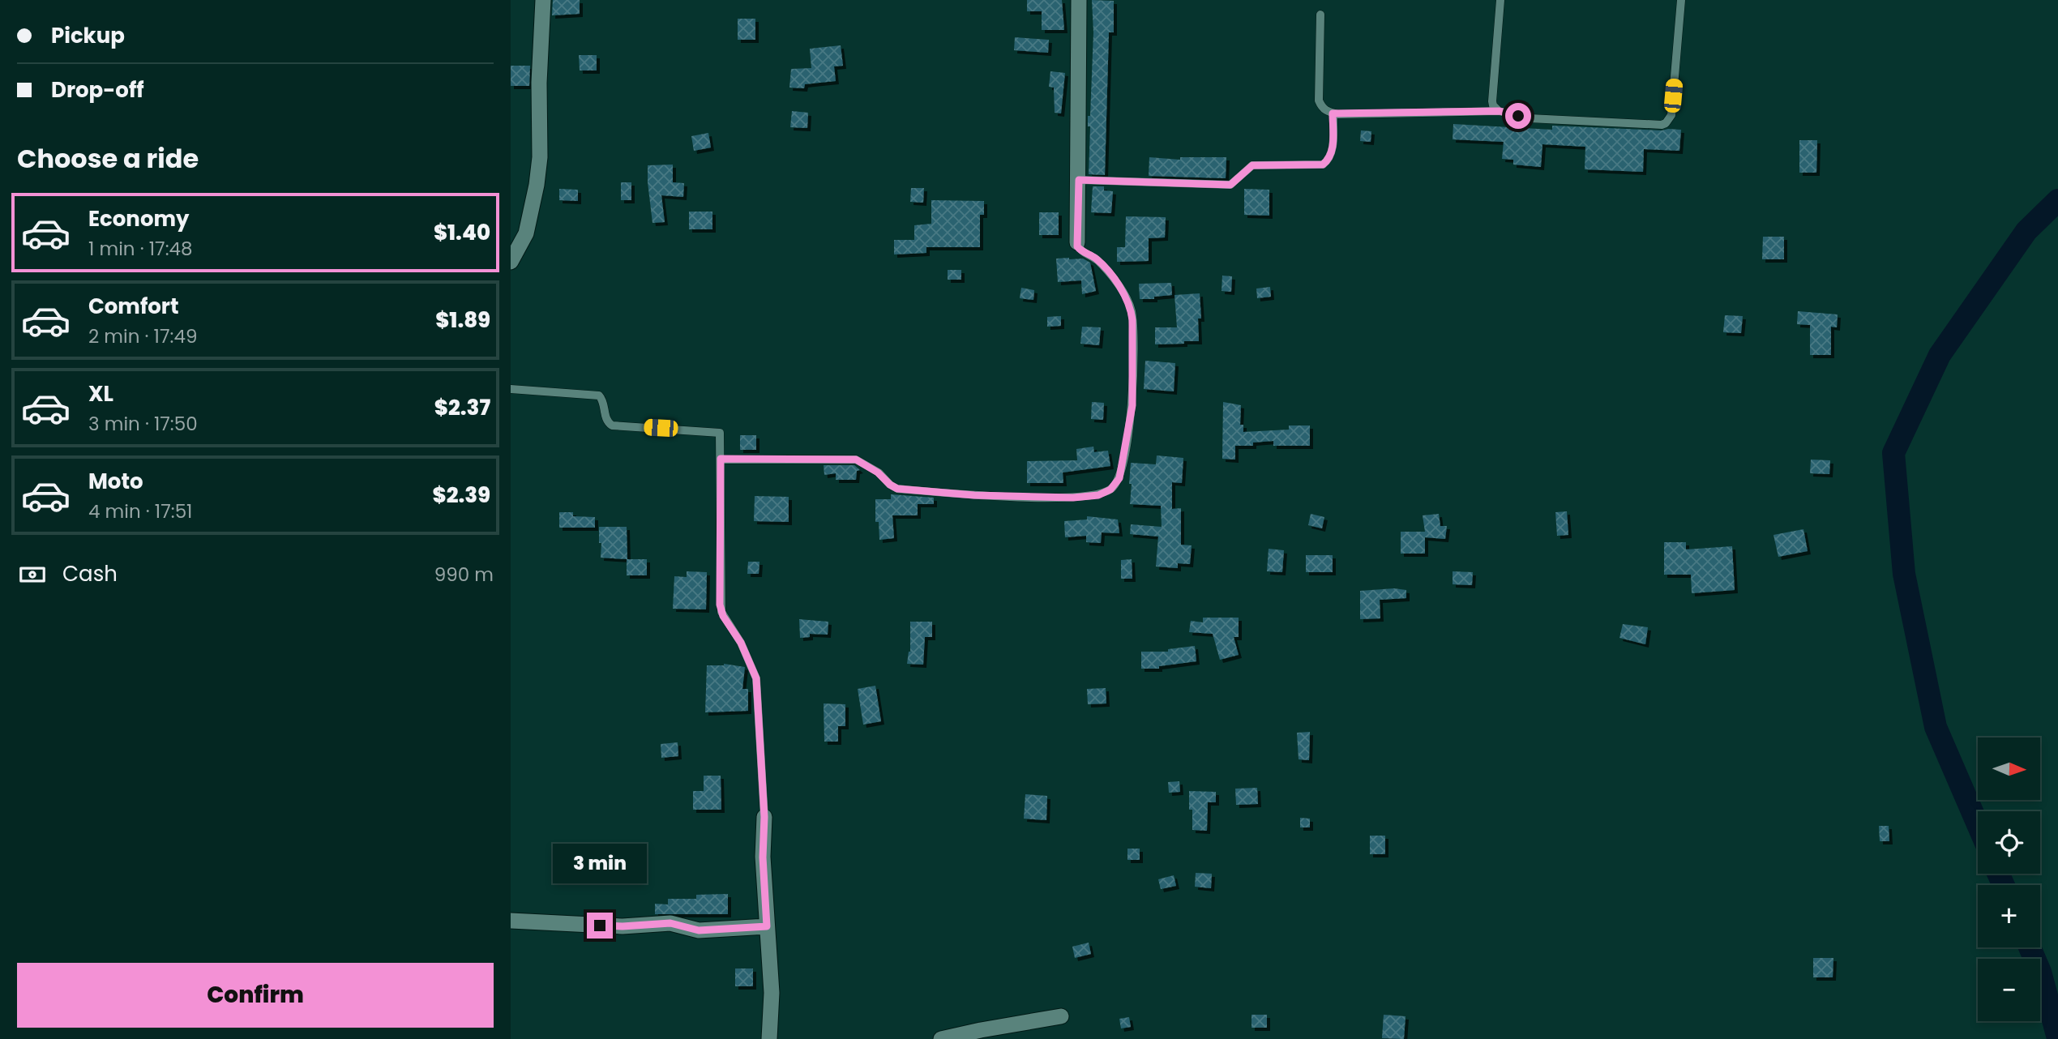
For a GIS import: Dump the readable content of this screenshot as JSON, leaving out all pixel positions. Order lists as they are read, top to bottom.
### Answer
{
  "north": "right",
  "page": {
    "banner": ["Pickup", "Drop-off"],
    "heading": "Choose a ride",
    "list": [
      {
        "name": "Economy",
        "note": "1 min · 17:48",
        "value": "$1.40"
      },
      {
        "name": "Comfort",
        "note": "2 min · 17:49",
        "value": "$1.89"
      },
      {
        "name": "XL",
        "note": "3 min · 17:50",
        "value": "$2.37"
      },
      {
        "name": "Moto",
        "note": "4 min · 17:51",
        "value": "$2.39"
      }
    ],
    "pay": ["Cash", "990 m"],
    "map_buttons": ["+", "−"],
    "bubble": "3 min",
    "buttons": "Confirm"
  }
}
